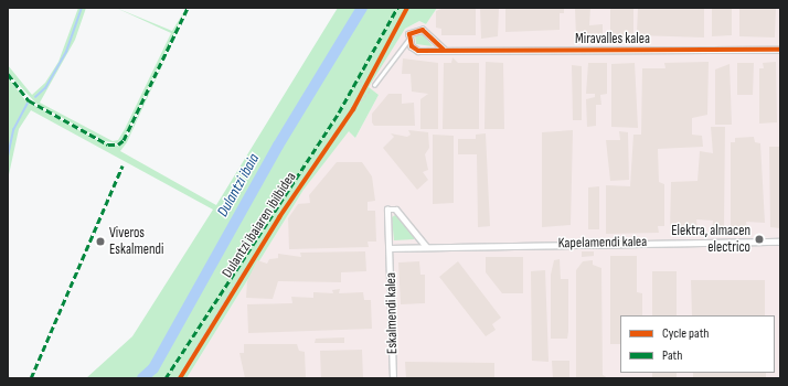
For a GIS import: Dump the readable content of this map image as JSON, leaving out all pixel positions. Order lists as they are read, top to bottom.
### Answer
{
  "streets": {
    "street": ["Miravalles kalea", "Kapelamendi kalea", "Eskalmendi kalea"],
    "cycle path": ["Dulantzi ibaiaren ibilbidea"]
  },
  "crossings": [
    ["Kapelamendi kalea", "Eskalmendi kalea"]
  ],
  "water": ["Dulantzi ibaia"],
  "places": ["Elektra, almacen electrico", "Viveros Eskalmendi"],
  "legend": ["Cycle path", "Path"]
}
